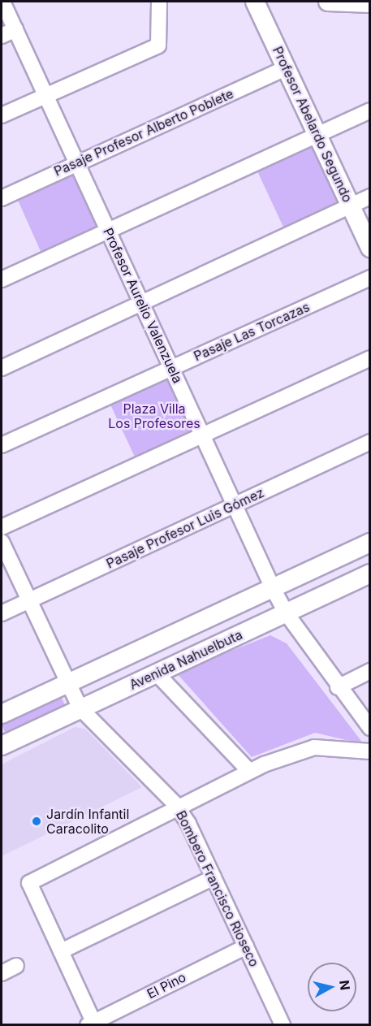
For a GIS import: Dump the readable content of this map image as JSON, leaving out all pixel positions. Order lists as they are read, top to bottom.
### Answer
{
  "streets": {
    "street": [
      "Profesor Abelardo Segundo",
      "Pasaje Profesor Alberto Poblete",
      "Profesor Aurelio Valenzuela",
      "Pasaje Las Torcazas",
      "Pasaje Profesor Luis Gómez",
      "Avenida Nahuelbuta",
      "Bombero Francisco Rioseco",
      "El Pino"
    ]
  },
  "crossings": [
    ["Profesor Abelardo Segundo", "Pasaje Profesor Alberto Poblete"],
    ["Pasaje Profesor Alberto Poblete", "Profesor Aurelio Valenzuela"],
    ["Profesor Aurelio Valenzuela", "Pasaje Las Torcazas"],
    ["Profesor Aurelio Valenzuela", "Pasaje Profesor Luis Gómez"],
    ["Profesor Aurelio Valenzuela", "Avenida Nahuelbuta"],
    ["Pasaje Profesor Luis Gómez", "Bombero Francisco Rioseco"],
    ["Avenida Nahuelbuta", "Bombero Francisco Rioseco"],
    ["Bombero Francisco Rioseco", "El Pino"]
  ],
  "parks": ["Plaza Villa Los Profesores"],
  "places": ["Jardín Infantil Caracolito"],
  "north": "right"
}
